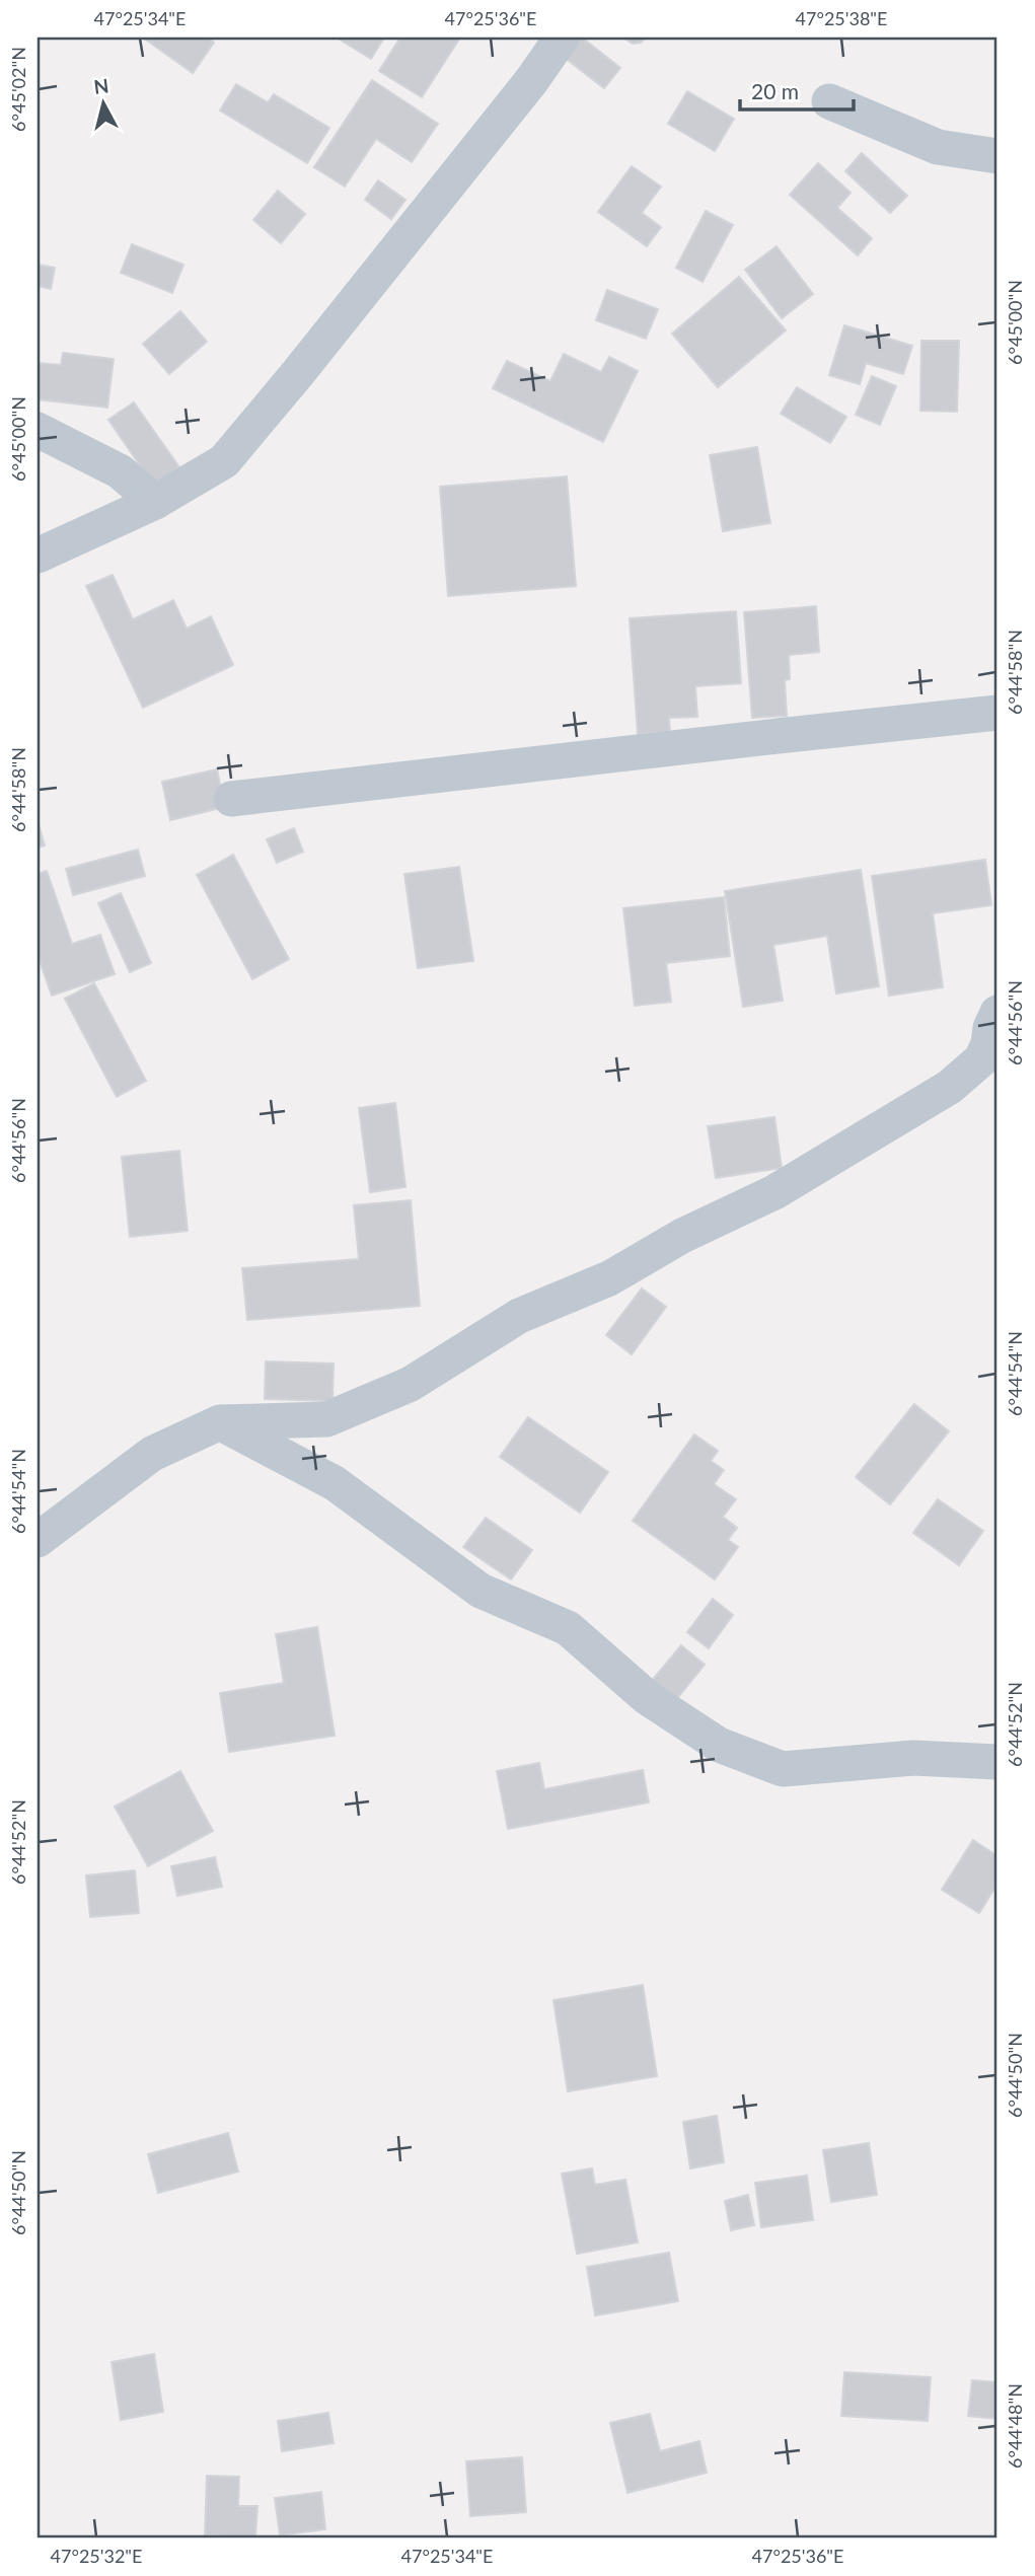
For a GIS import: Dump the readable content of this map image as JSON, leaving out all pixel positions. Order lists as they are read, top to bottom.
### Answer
{
  "scale_bar": "20 m",
  "north": "top",
  "coordinates": [
    "47°25'34\"E",
    "47°25'36\"E",
    "47°25'38\"E",
    "6°45'02\"N",
    "6°45'00\"N",
    "6°44'58\"N",
    "6°44'56\"N",
    "6°44'54\"N",
    "6°44'52\"N",
    "6°44'50\"N",
    "6°44'48\"N",
    "47°25'32\"E"
  ]
}
